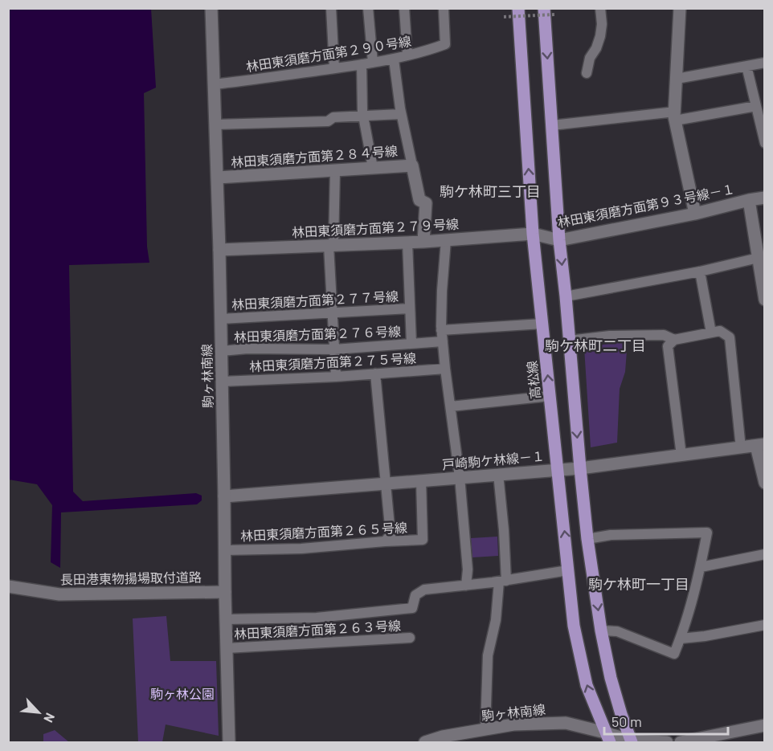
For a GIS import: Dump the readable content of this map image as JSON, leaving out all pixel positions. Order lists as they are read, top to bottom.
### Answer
{
  "streets": {
    "main road": ["高松線"],
    "street": [
      "林田東須磨方面第２８４号線",
      "林田東須磨方面第９３号線－１",
      "林田東須磨方面第２７９号線",
      "駒ヶ林南線",
      "戸崎駒ケ林線－１",
      "長田港東物揚場取付道路"
    ],
    "lane": [
      "林田東須磨方面第２９０号線",
      "林田東須磨方面第２７７号線",
      "林田東須磨方面第２７６号線",
      "林田東須磨方面第２７５号線",
      "林田東須磨方面第２６５号線",
      "林田東須磨方面第２６３号線"
    ]
  },
  "crossings": [
    ["林田東須磨方面第２９０号線", "駒ヶ林南線"],
    ["林田東須磨方面第２８４号線", "駒ヶ林南線"],
    ["林田東須磨方面第９３号線－１", "林田東須磨方面第２７９号線"],
    ["林田東須磨方面第９３号線－１", "高松線"],
    ["林田東須磨方面第２７９号線", "駒ヶ林南線"],
    ["林田東須磨方面第２７９号線", "高松線"],
    ["林田東須磨方面第２７７号線", "駒ヶ林南線"],
    ["林田東須磨方面第２７６号線", "駒ヶ林南線"],
    ["林田東須磨方面第２７５号線", "駒ヶ林南線"],
    ["駒ヶ林南線", "高松線"],
    ["駒ヶ林南線", "戸崎駒ケ林線－１"],
    ["駒ヶ林南線", "林田東須磨方面第２６５号線"],
    ["駒ヶ林南線", "長田港東物揚場取付道路"],
    ["駒ヶ林南線", "林田東須磨方面第２６３号線"],
    ["高松線", "戸崎駒ケ林線－１"],
    ["戸崎駒ケ林線－１", "林田東須磨方面第２６５号線"]
  ],
  "districts": ["駒ケ林町三丁目", "駒ケ林町二丁目", "駒ケ林町一丁目"],
  "parks": ["駒ヶ林公園"],
  "scale_bar": "50 m",
  "north": "bottom right"
}
